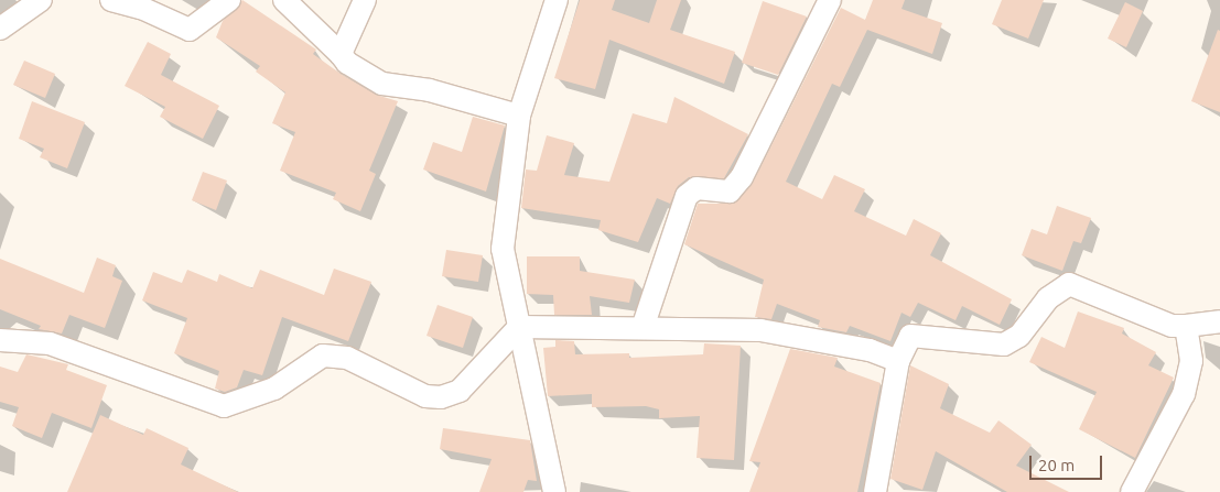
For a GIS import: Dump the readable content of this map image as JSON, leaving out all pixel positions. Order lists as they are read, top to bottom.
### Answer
{
  "scale_bar": "20 m"
}
